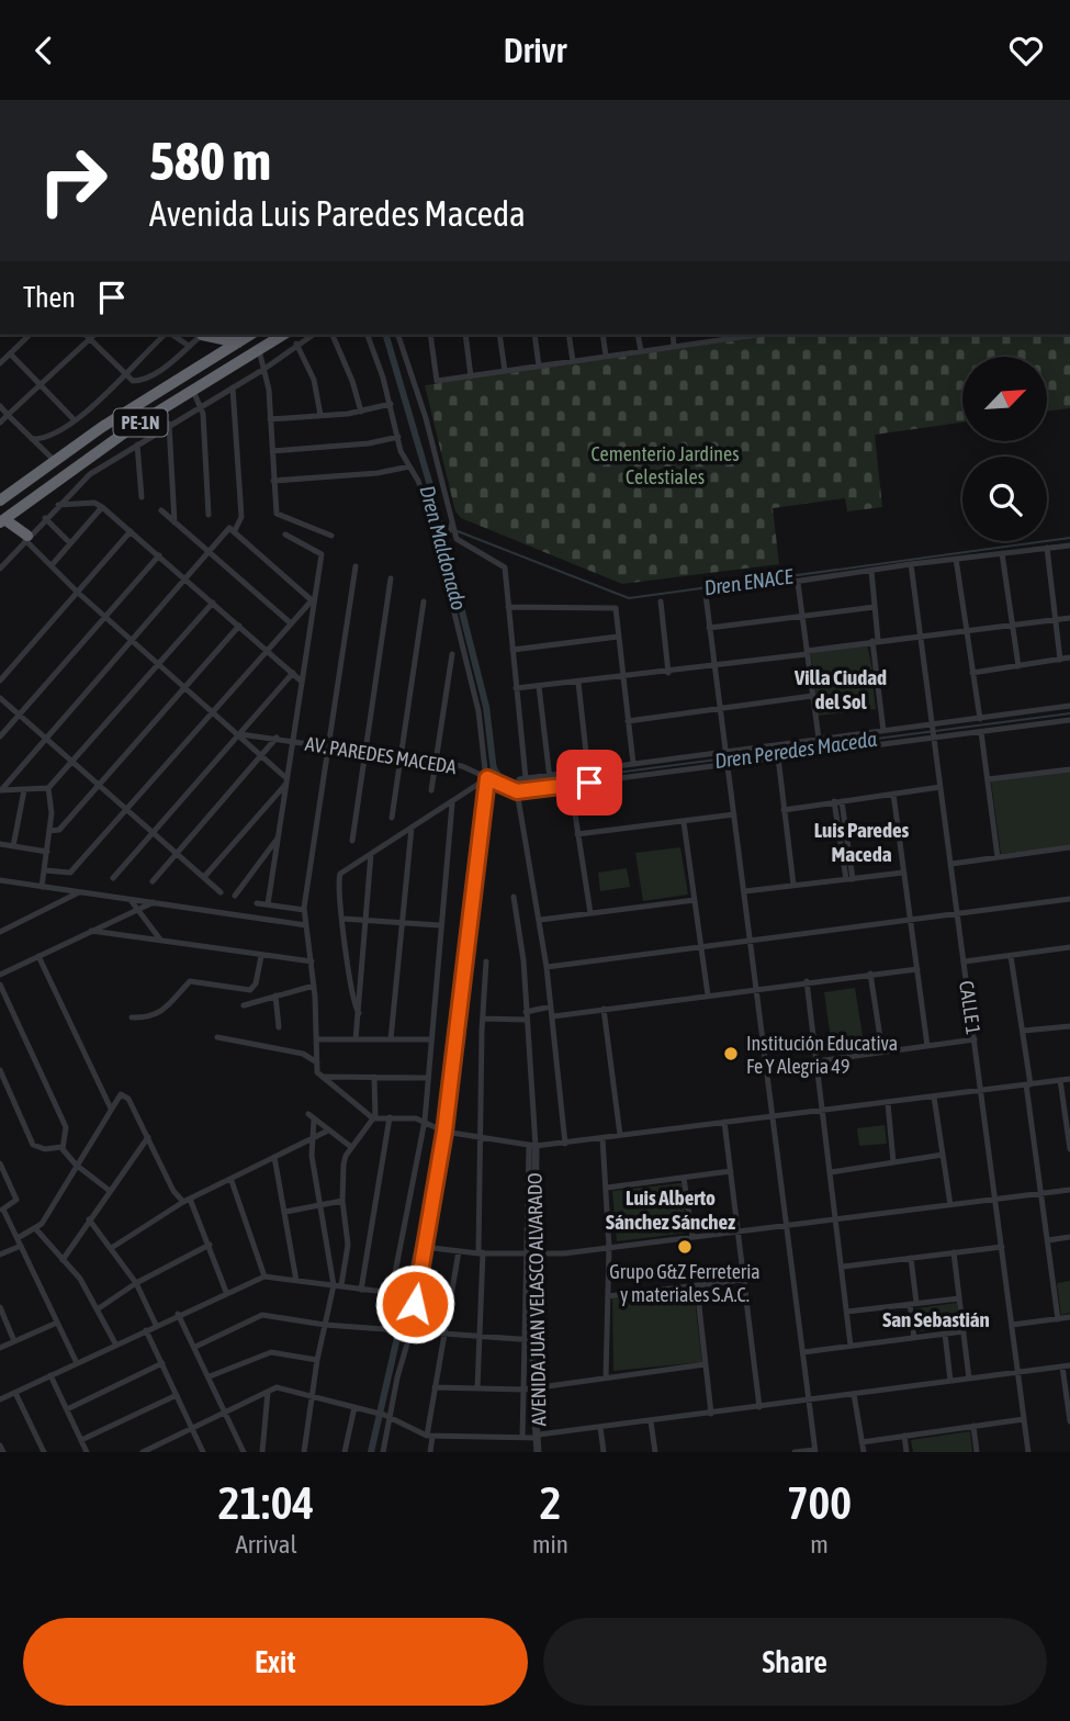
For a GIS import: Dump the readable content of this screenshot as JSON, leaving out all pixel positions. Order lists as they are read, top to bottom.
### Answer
{
  "streets": {
    "highway": ["PE-1N"],
    "street": ["AV. PAREDES MACEDA", "CALLE 1", "AVENIDA JUAN VELASCO ALVARADO"]
  },
  "districts": [
    "Villa Ciudad del Sol",
    "Luis Paredes Maceda",
    "Luis Alberto Sánchez Sánchez",
    "San Sebastián"
  ],
  "water": ["Dren Maldonado", "Dren ENACE", "Dren Peredes Maceda"],
  "parks": ["Cementerio Jardines Celestiales"],
  "places": ["Institución Educativa Fe Y Alegria 49", "Grupo G&Z Ferreteria y materiales S.A.C."],
  "north": "top right",
  "page": {
    "header": "Drivr",
    "turn": ["580 m", "Avenida Luis Paredes Maceda"],
    "then": "Then",
    "eta": [
      "21:04",
      "Arrival",
      "2",
      "min",
      "700",
      "m"
    ],
    "buttons": ["Exit", "Share"]
  }
}
